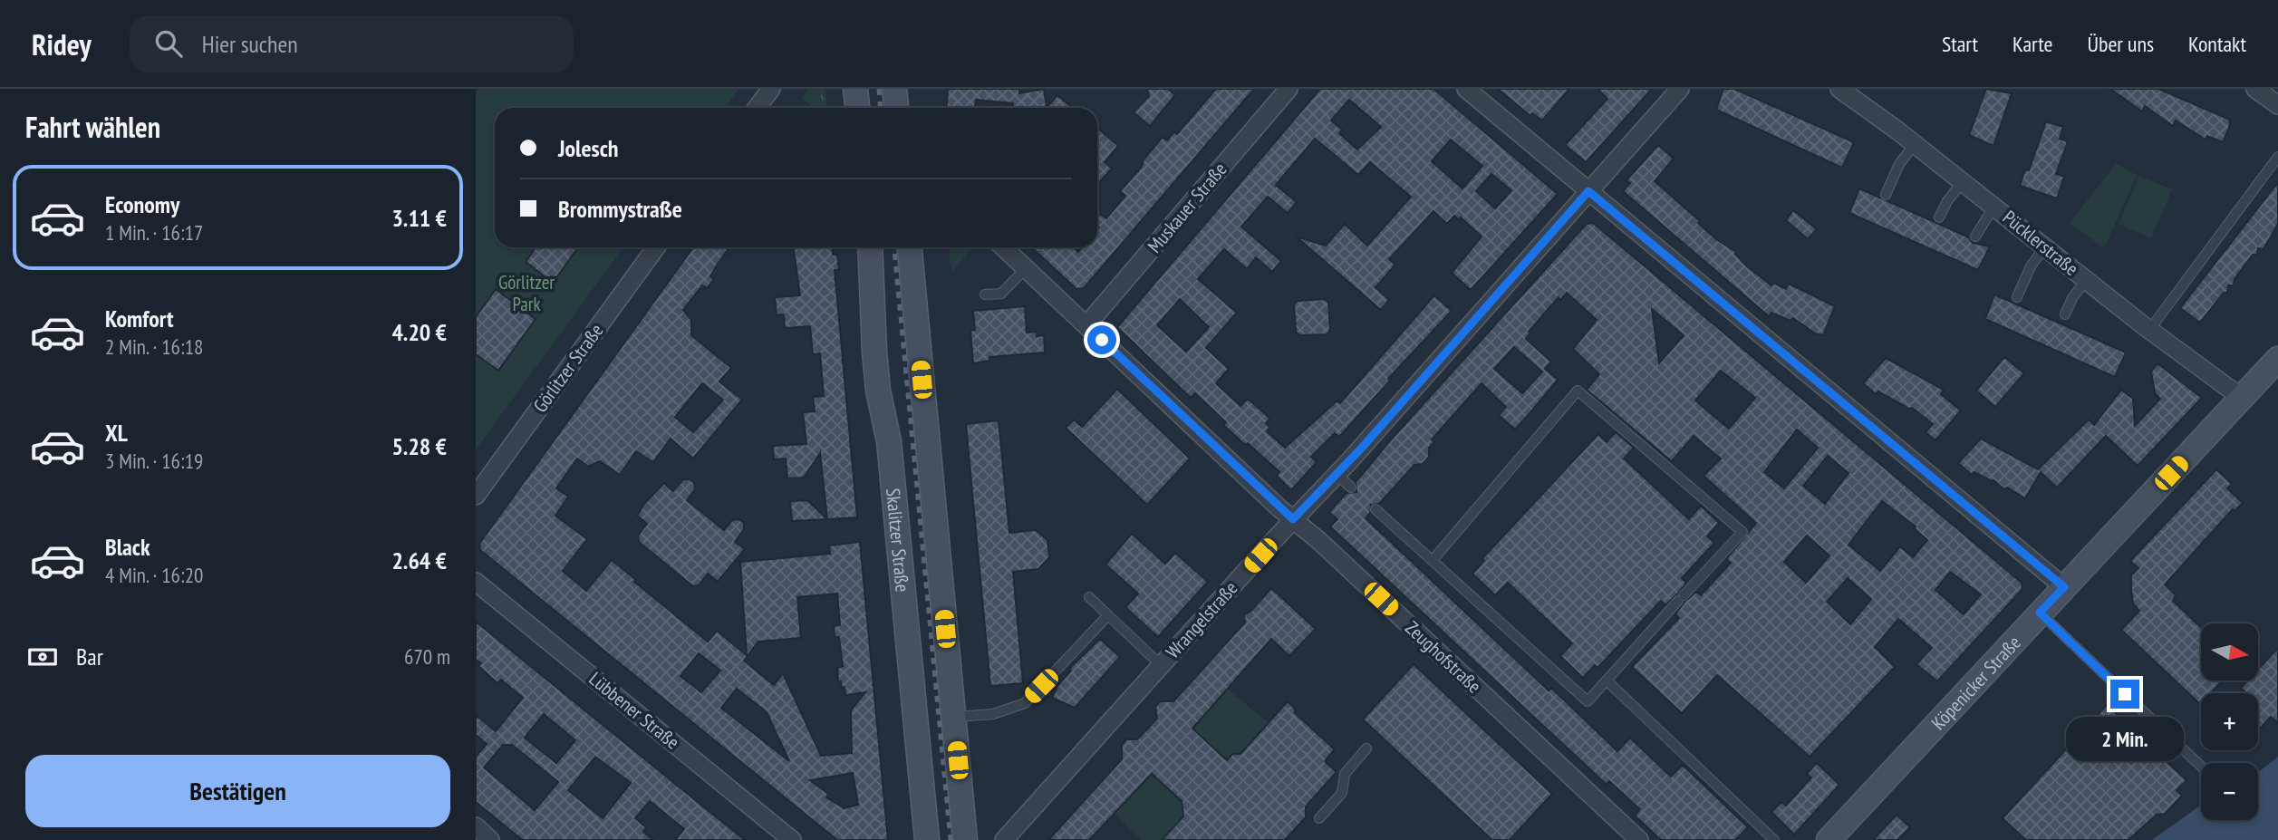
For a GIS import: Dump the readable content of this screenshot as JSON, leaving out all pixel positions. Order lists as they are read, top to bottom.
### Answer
{
  "streets": {
    "main road": ["Skalitzer Straße", "Köpenicker Straße"],
    "street": [
      "Muskauer Straße",
      "Pücklerstraße",
      "Görlitzer Straße",
      "Wrangelstraße",
      "Zeughofstraße",
      "Lübbener Straße"
    ]
  },
  "crossings": [
    ["Muskauer Straße", "Zeughofstraße"],
    ["Pücklerstraße", "Köpenicker Straße"],
    ["Wrangelstraße", "Zeughofstraße"]
  ],
  "parks": ["Görlitzer Park"],
  "north": "right",
  "page": {
    "header": "Ridey",
    "search": "Hier suchen",
    "nav": [
      "Start",
      "Karte",
      "Über uns",
      "Kontakt"
    ],
    "heading": "Fahrt wählen",
    "banner": ["Jolesch", "Brommystraße"],
    "list": [
      {
        "name": "Economy",
        "note": "1 Min. · 16:17",
        "value": "3.11 €"
      },
      {
        "name": "Komfort",
        "note": "2 Min. · 16:18",
        "value": "4.20 €"
      },
      {
        "name": "XL",
        "note": "3 Min. · 16:19",
        "value": "5.28 €"
      },
      {
        "name": "Black",
        "note": "4 Min. · 16:20",
        "value": "2.64 €"
      }
    ],
    "pay": ["Bar", "670 m"],
    "map_buttons": ["+", "−"],
    "bubble": "2 Min.",
    "buttons": "Bestätigen"
  }
}
